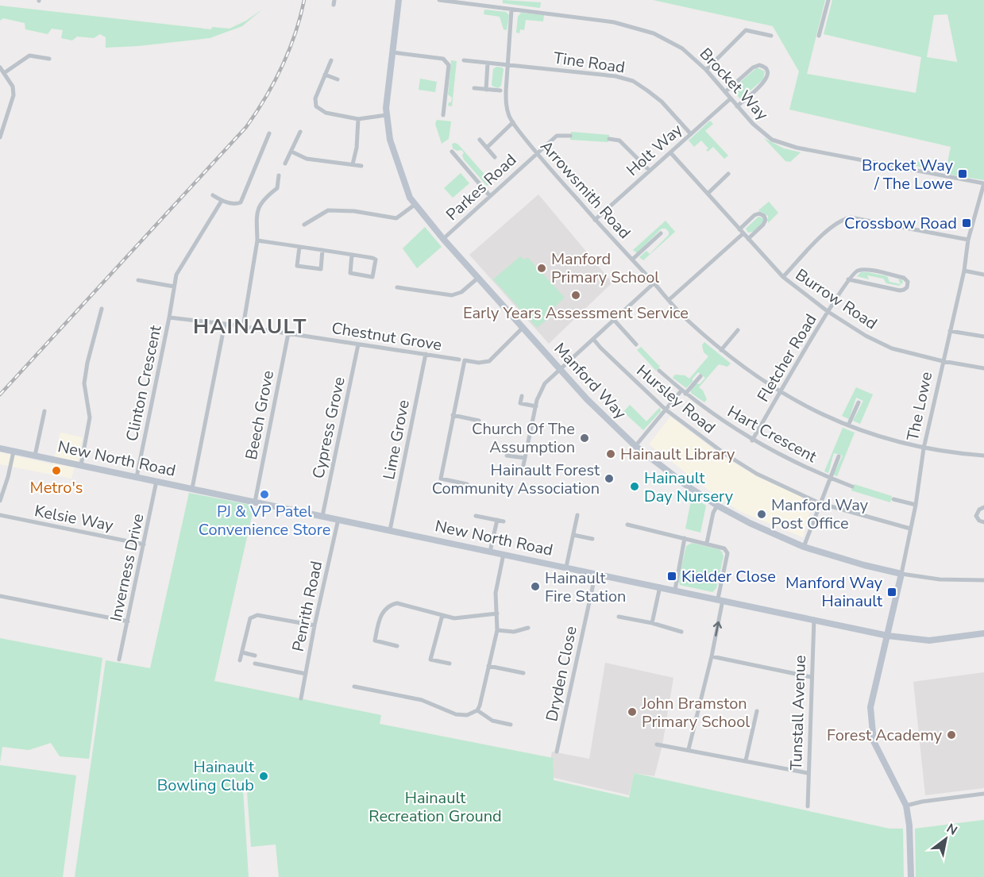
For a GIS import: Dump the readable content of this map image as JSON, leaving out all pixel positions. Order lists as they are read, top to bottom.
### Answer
{
  "streets": {
    "street": [
      "Tine Road",
      "Brocket Way",
      "Holt Way",
      "Parkes Road",
      "Arrowsmith Road",
      "Burrow Road",
      "Chestnut Grove",
      "Fletcher Road",
      "Manford Way",
      "Clinton Crescent",
      "Hursley Road",
      "The Lowe",
      "Beech Grove",
      "Cypress Grove",
      "Hart Crescent",
      "Lime Grove",
      "New North Road",
      "Kelsie Way",
      "Inverness Drive",
      "Penrith Road",
      "Dryden Close",
      "Tunstall Avenue"
    ]
  },
  "crossings": [
    ["Tine Road", "Holt Way"],
    ["Tine Road", "Arrowsmith Road"],
    ["Brocket Way", "Holt Way"],
    ["Brocket Way", "Arrowsmith Road"],
    ["Brocket Way", "The Lowe"],
    ["Holt Way", "Arrowsmith Road"],
    ["Holt Way", "Burrow Road"],
    ["Parkes Road", "Arrowsmith Road"],
    ["Parkes Road", "Manford Way"],
    ["Arrowsmith Road", "Fletcher Road"],
    ["Arrowsmith Road", "The Lowe"],
    ["Burrow Road", "Fletcher Road"],
    ["Burrow Road", "The Lowe"],
    ["Chestnut Grove", "Clinton Crescent"],
    ["Chestnut Grove", "Beech Grove"],
    ["Chestnut Grove", "Cypress Grove"],
    ["Chestnut Grove", "Lime Grove"],
    ["Fletcher Road", "Hart Crescent"],
    ["Manford Way", "The Lowe"],
    ["Clinton Crescent", "New North Road"],
    ["Hursley Road", "The Lowe"],
    ["The Lowe", "New North Road"],
    ["Beech Grove", "New North Road"],
    ["Cypress Grove", "New North Road"],
    ["Lime Grove", "New North Road"],
    ["New North Road", "Inverness Drive"],
    ["New North Road", "Penrith Road"],
    ["New North Road", "Dryden Close"],
    ["New North Road", "Tunstall Avenue"],
    ["Kelsie Way", "Inverness Drive"]
  ],
  "districts": ["HAINAULT"],
  "parks": ["Hainault Recreation Ground"],
  "places": {
    "transit": [
      "Brocket Way / The Lowe",
      "Crossbow Road",
      "Kielder Close",
      "Manford Way Hainault"
    ],
    "other": [
      "Manford Primary School",
      "Early Years Assessment Service",
      "Church Of The Assumption",
      "Hainault Library",
      "Metro's",
      "Hainault Forest Community Association",
      "Hainault Day Nursery",
      "PJ & VP Patel Convenience Store",
      "Manford Way Post Office",
      "Hainault Fire Station",
      "John Bramston Primary School",
      "Forest Academy",
      "Hainault Bowling Club"
    ]
  },
  "north": "top right"
}
